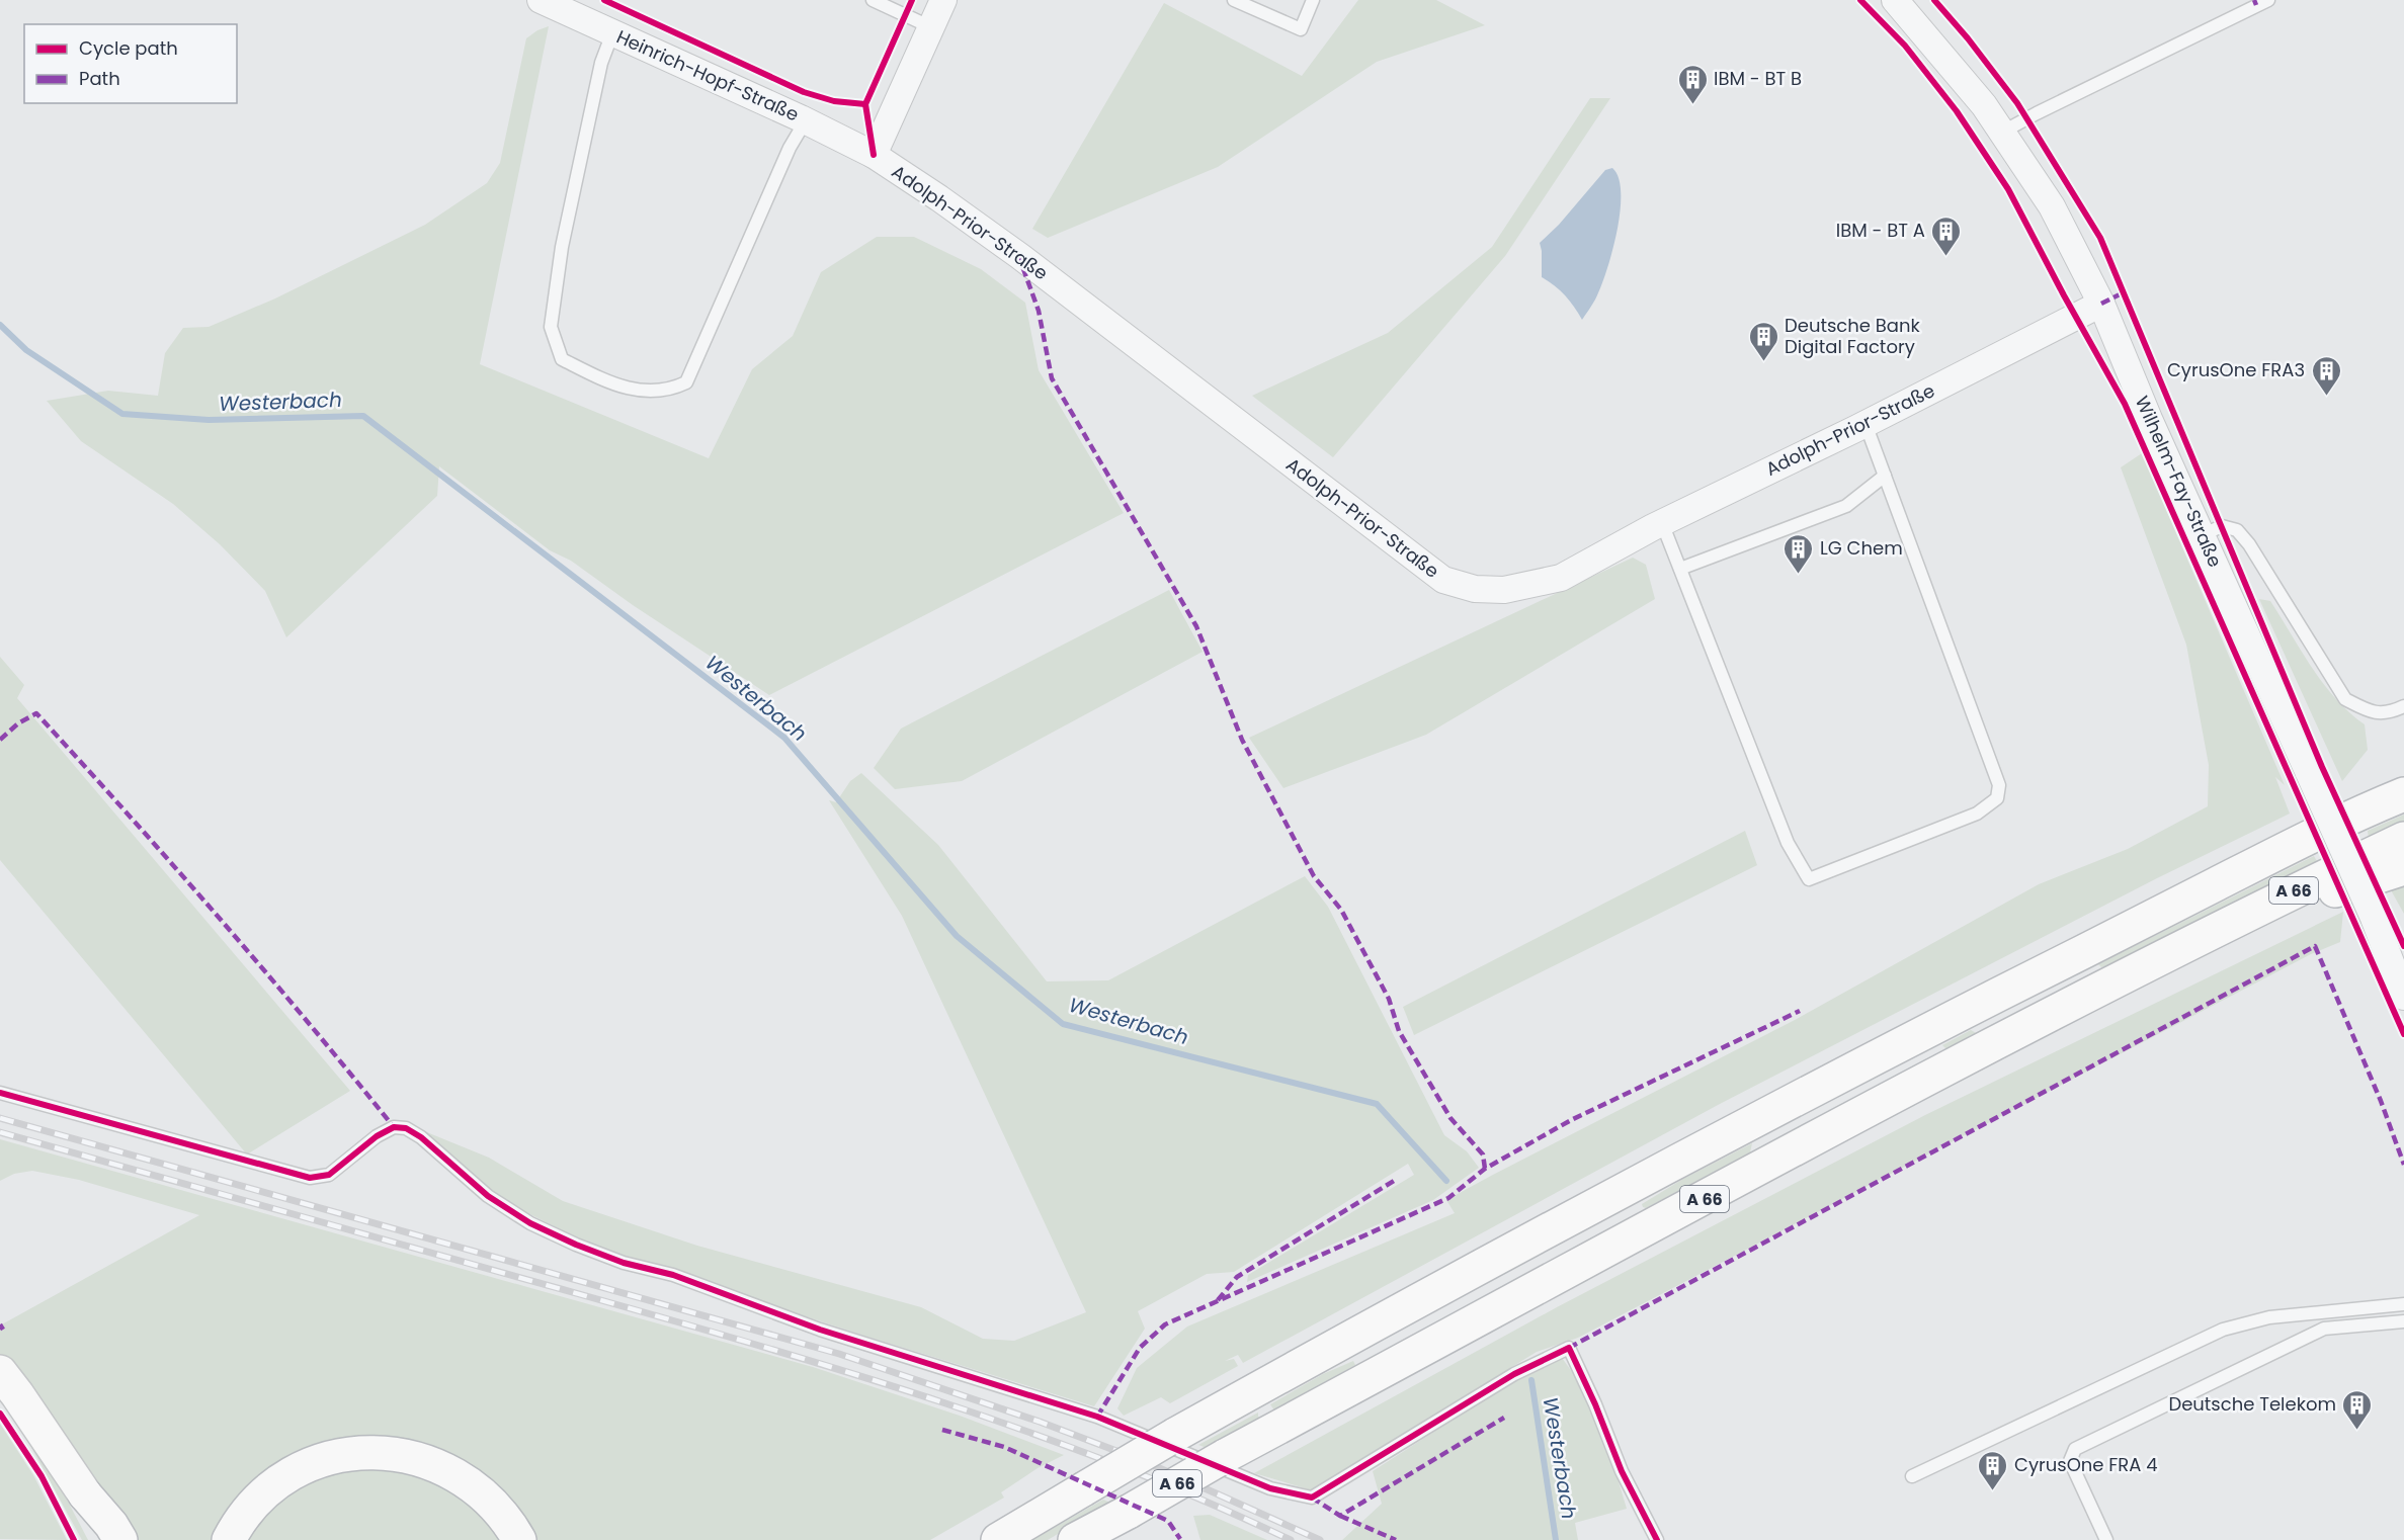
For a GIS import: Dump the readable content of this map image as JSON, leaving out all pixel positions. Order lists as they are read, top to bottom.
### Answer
{
  "streets": {
    "main road": ["A 66"],
    "street": ["Heinrich-Hopf-Straße", "Adolph-Prior-Straße", "Wilhelm-Fay-Straße"]
  },
  "crossings": [
    ["Heinrich-Hopf-Straße", "Adolph-Prior-Straße"],
    ["Adolph-Prior-Straße", "Wilhelm-Fay-Straße"]
  ],
  "water": ["Westerbach"],
  "places": {
    "building": [
      "IBM - BT B",
      "IBM - BT A",
      "Deutsche Bank Digital Factory",
      "CyrusOne FRA3",
      "LG Chem",
      "Deutsche Telekom",
      "CyrusOne FRA 4"
    ]
  },
  "legend": ["Cycle path", "Path"]
}
